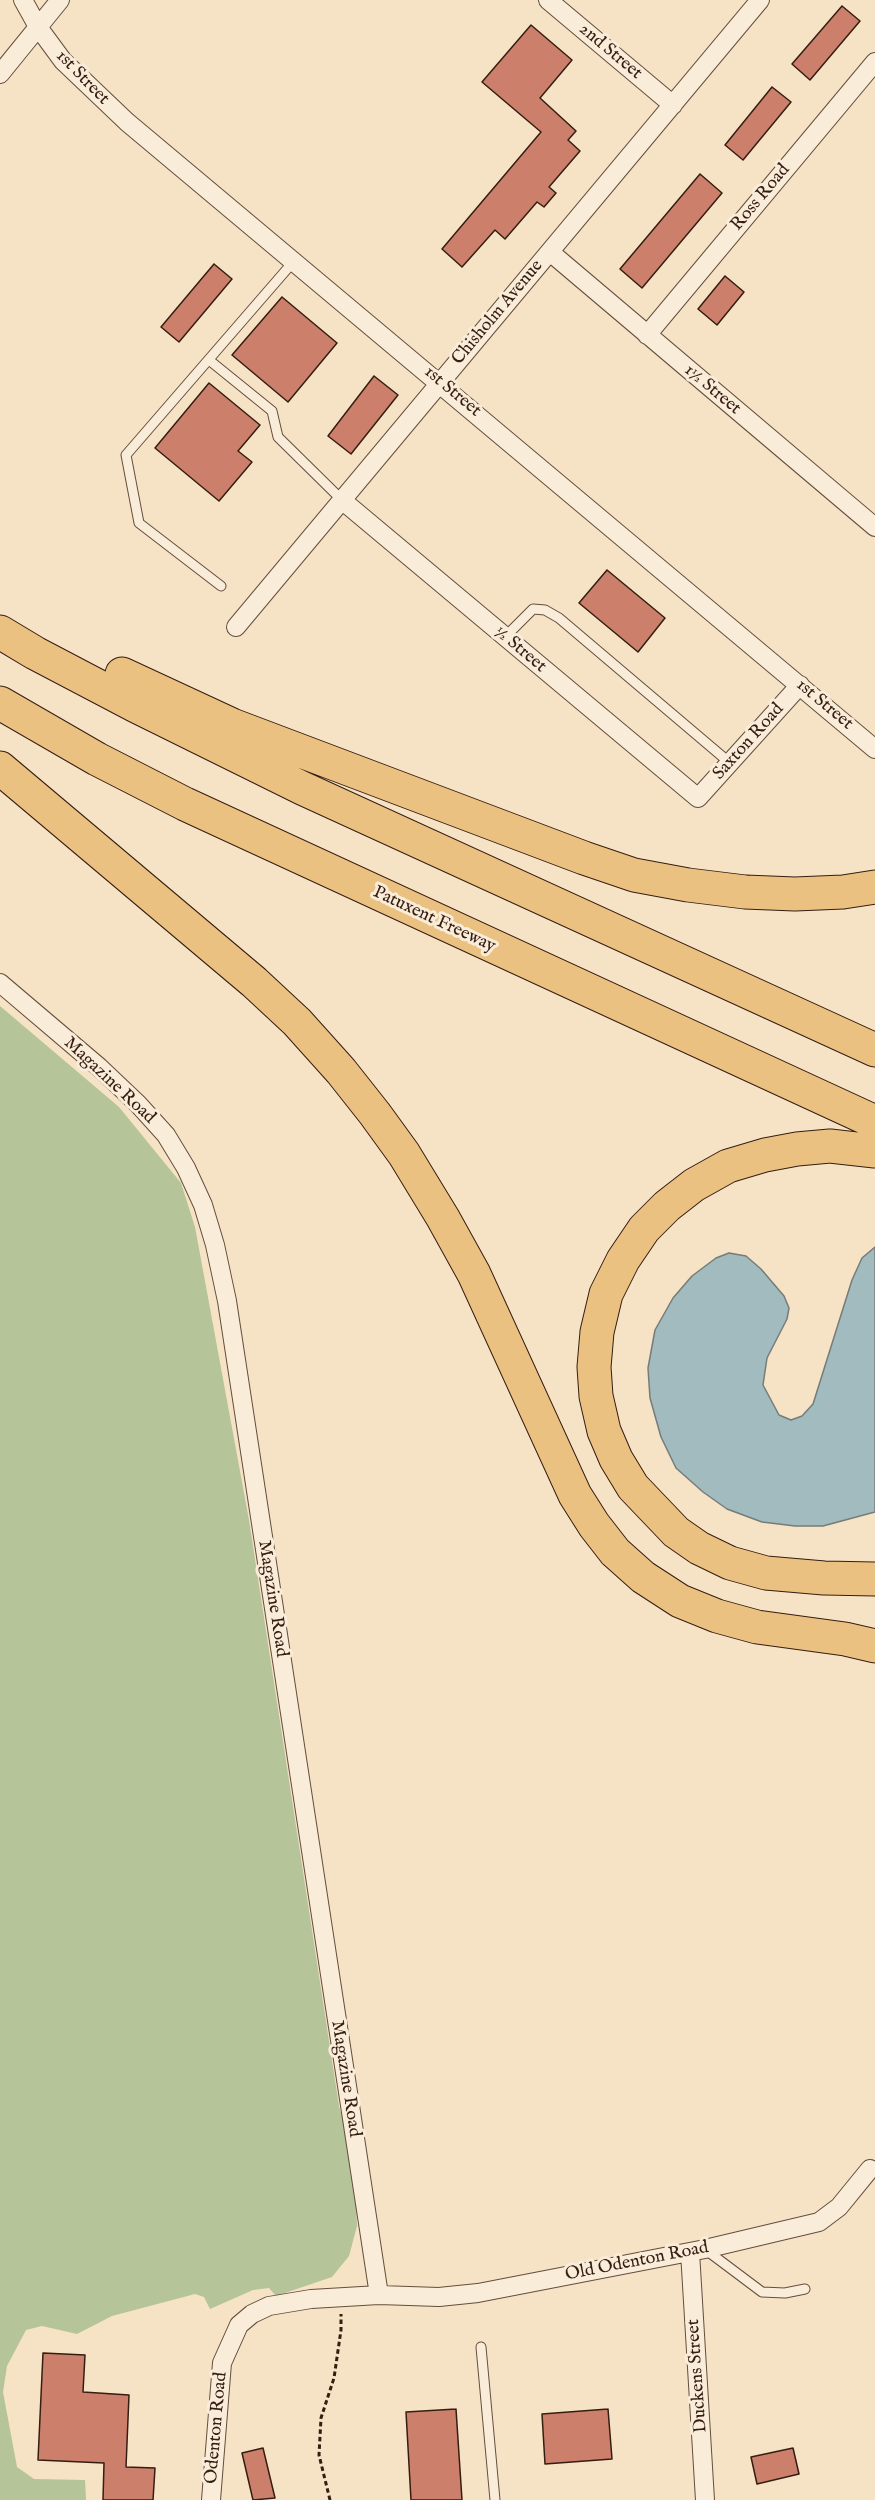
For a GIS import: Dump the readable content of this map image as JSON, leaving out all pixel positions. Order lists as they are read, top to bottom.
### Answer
{
  "streets": {
    "highway": ["Patuxent Freeway"],
    "street": [
      "2nd Street",
      "1st Street",
      "Ross Road",
      "Chisholm Avenue",
      "1½ Street",
      "½ Street",
      "Saxton Road",
      "Magazine Road",
      "Old Odenton Road",
      "Duckens Street",
      "Odenton Road"
    ]
  },
  "crossings": [
    ["2nd Street", "Chisholm Avenue"],
    ["1st Street", "Chisholm Avenue"],
    ["1st Street", "Saxton Road"],
    ["Ross Road", "1½ Street"],
    ["Chisholm Avenue", "1½ Street"],
    ["Chisholm Avenue", "½ Street"],
    ["½ Street", "Saxton Road"],
    ["Magazine Road", "Old Odenton Road"],
    ["Magazine Road", "Odenton Road"],
    ["Old Odenton Road", "Duckens Street"],
    ["Old Odenton Road", "Odenton Road"]
  ]
}
